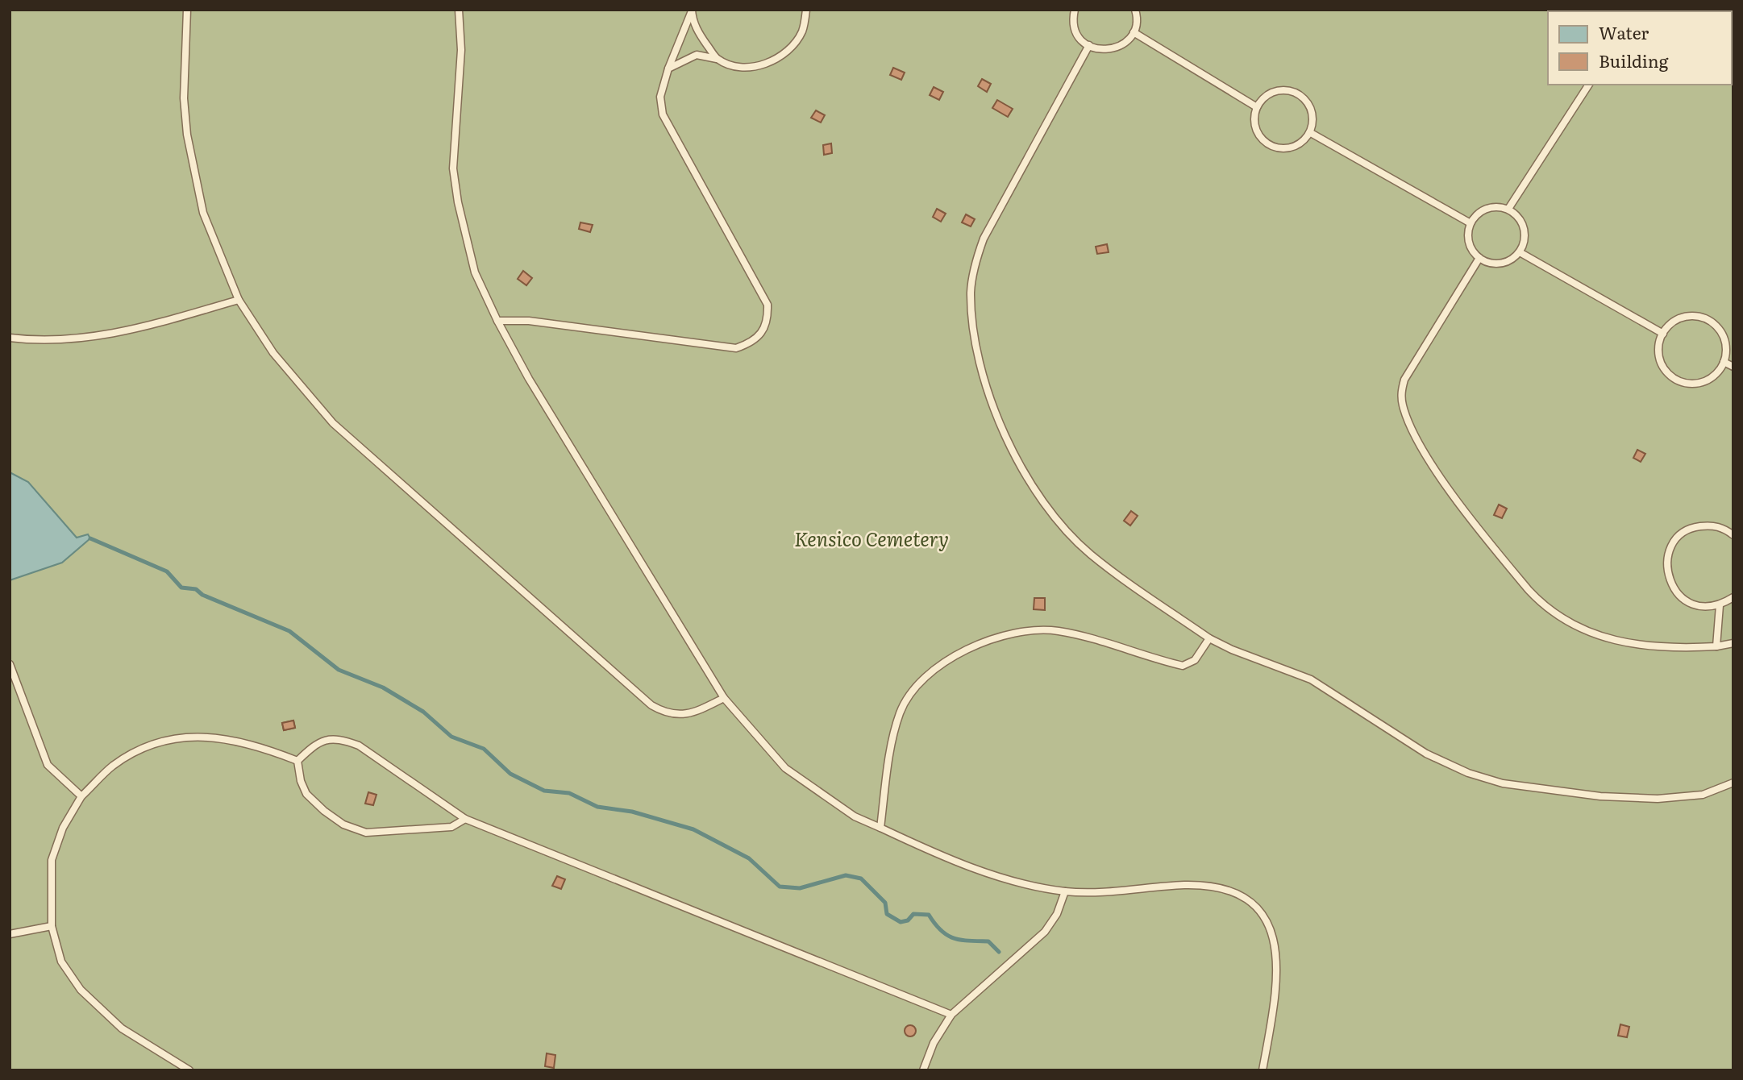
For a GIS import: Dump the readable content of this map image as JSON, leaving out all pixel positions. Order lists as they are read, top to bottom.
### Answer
{
  "parks": ["Kensico Cemetery"],
  "legend": ["Water", "Building"]
}
